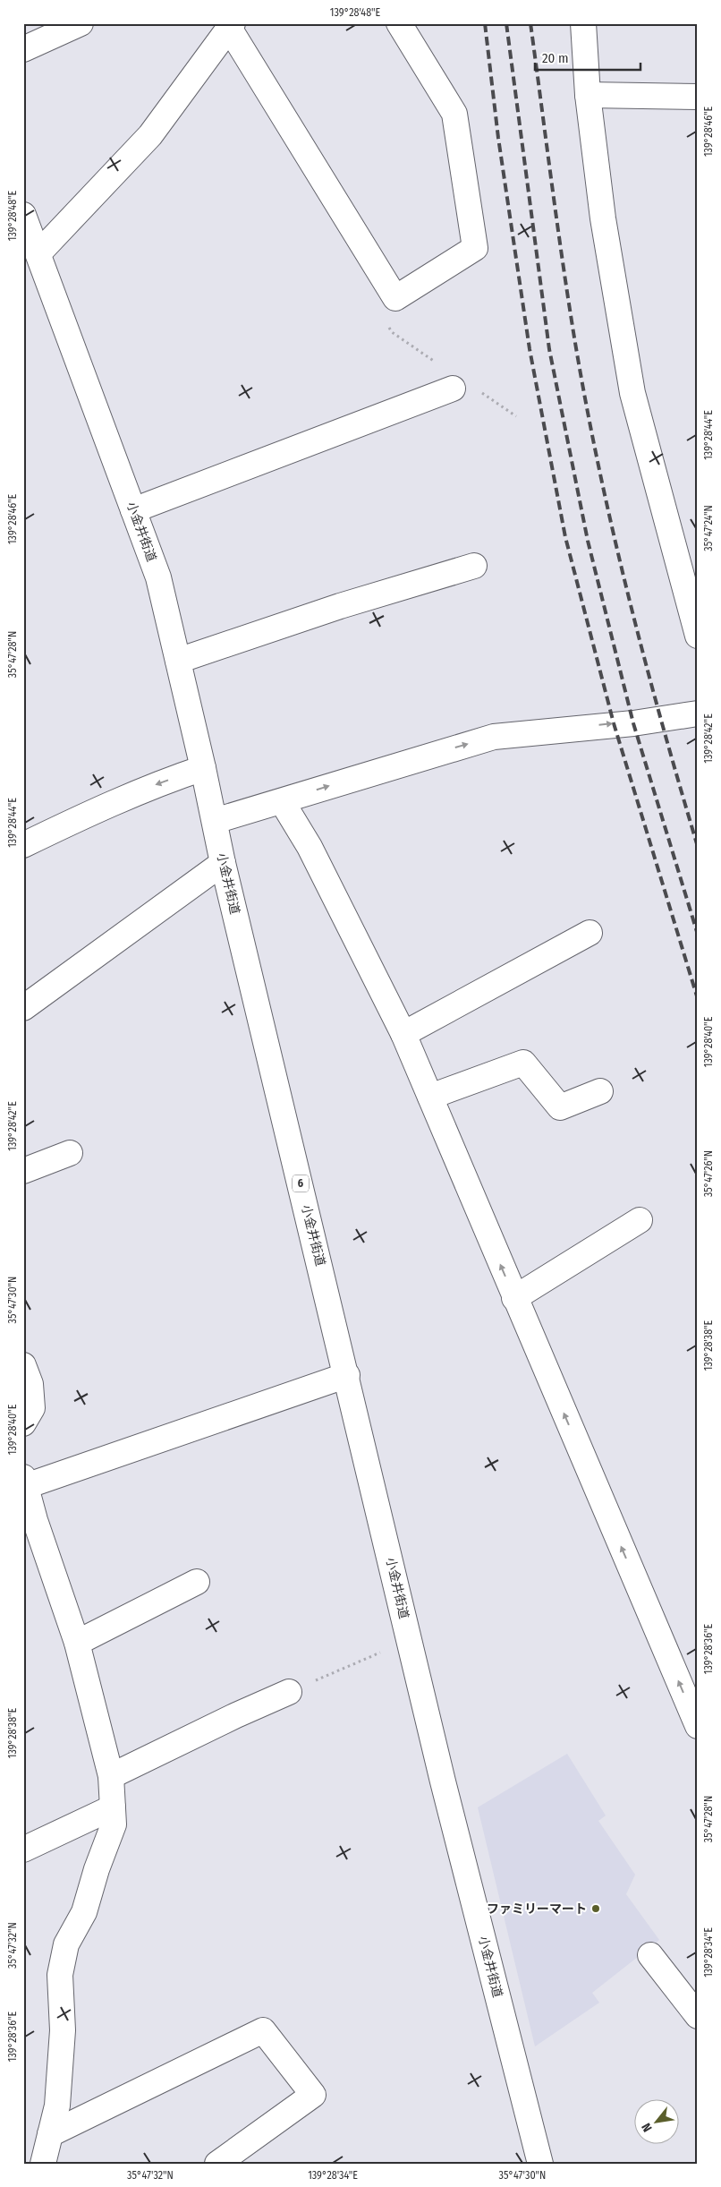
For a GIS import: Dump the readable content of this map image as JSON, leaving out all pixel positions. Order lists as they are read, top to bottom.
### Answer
{
  "streets": {
    "street": ["小金井街道", "6"]
  },
  "places": ["ファミリーマート"],
  "scale_bar": "20 m",
  "north": "bottom left",
  "coordinates": [
    "139°28'48\"E",
    "139°28'46\"E",
    "139°28'44\"E",
    "35°47'24\"N",
    "35°47'28\"N",
    "139°28'42\"E",
    "139°28'40\"E",
    "35°47'26\"N",
    "35°47'30\"N",
    "139°28'38\"E",
    "139°28'36\"E",
    "35°47'32\"N",
    "139°28'34\"E"
  ]
}
